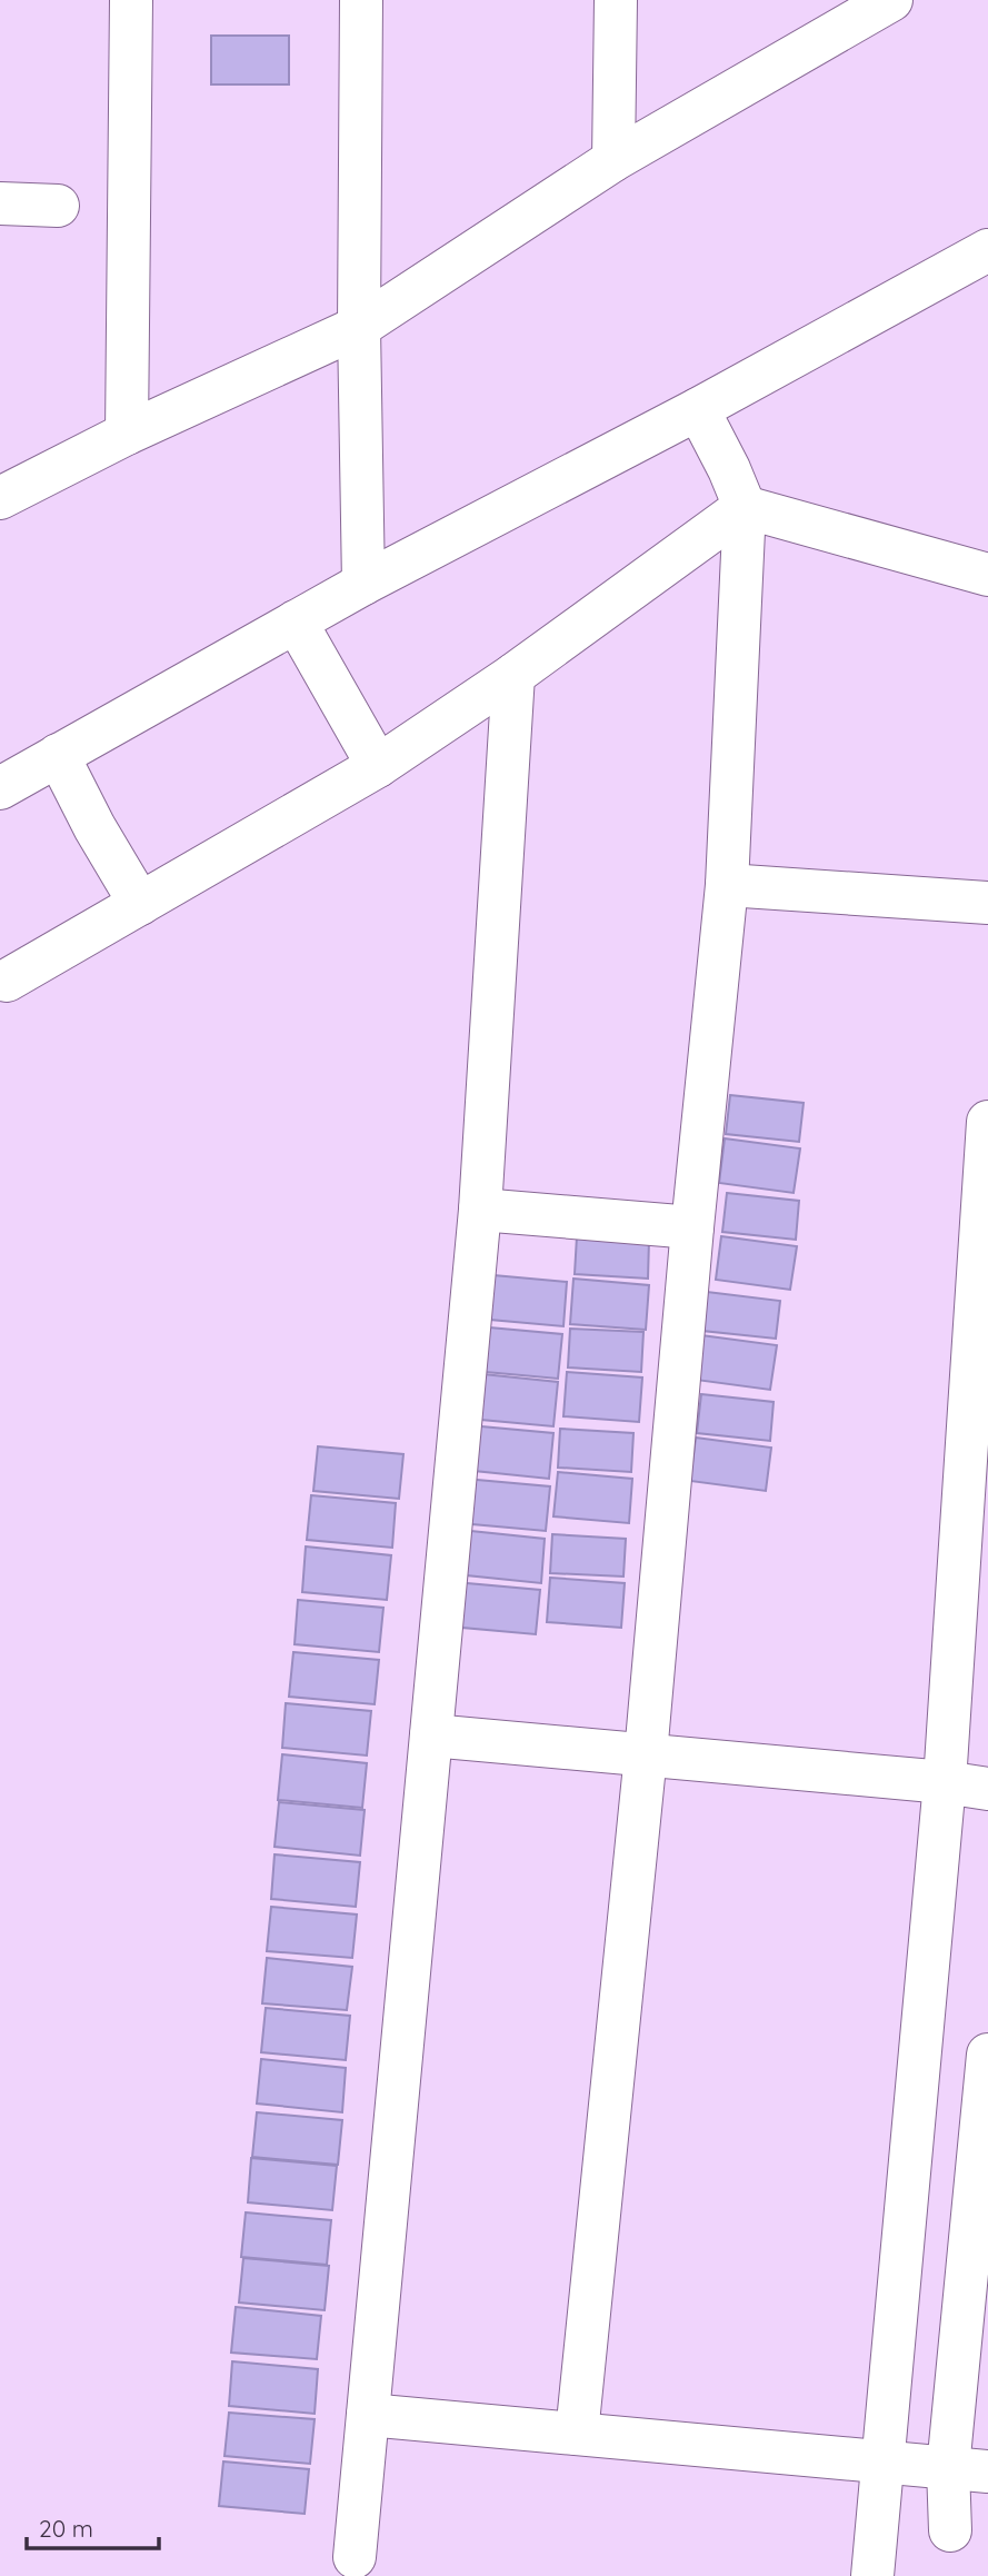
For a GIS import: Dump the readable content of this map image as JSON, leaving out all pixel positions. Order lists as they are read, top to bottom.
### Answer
{
  "scale_bar": "20 m"
}
